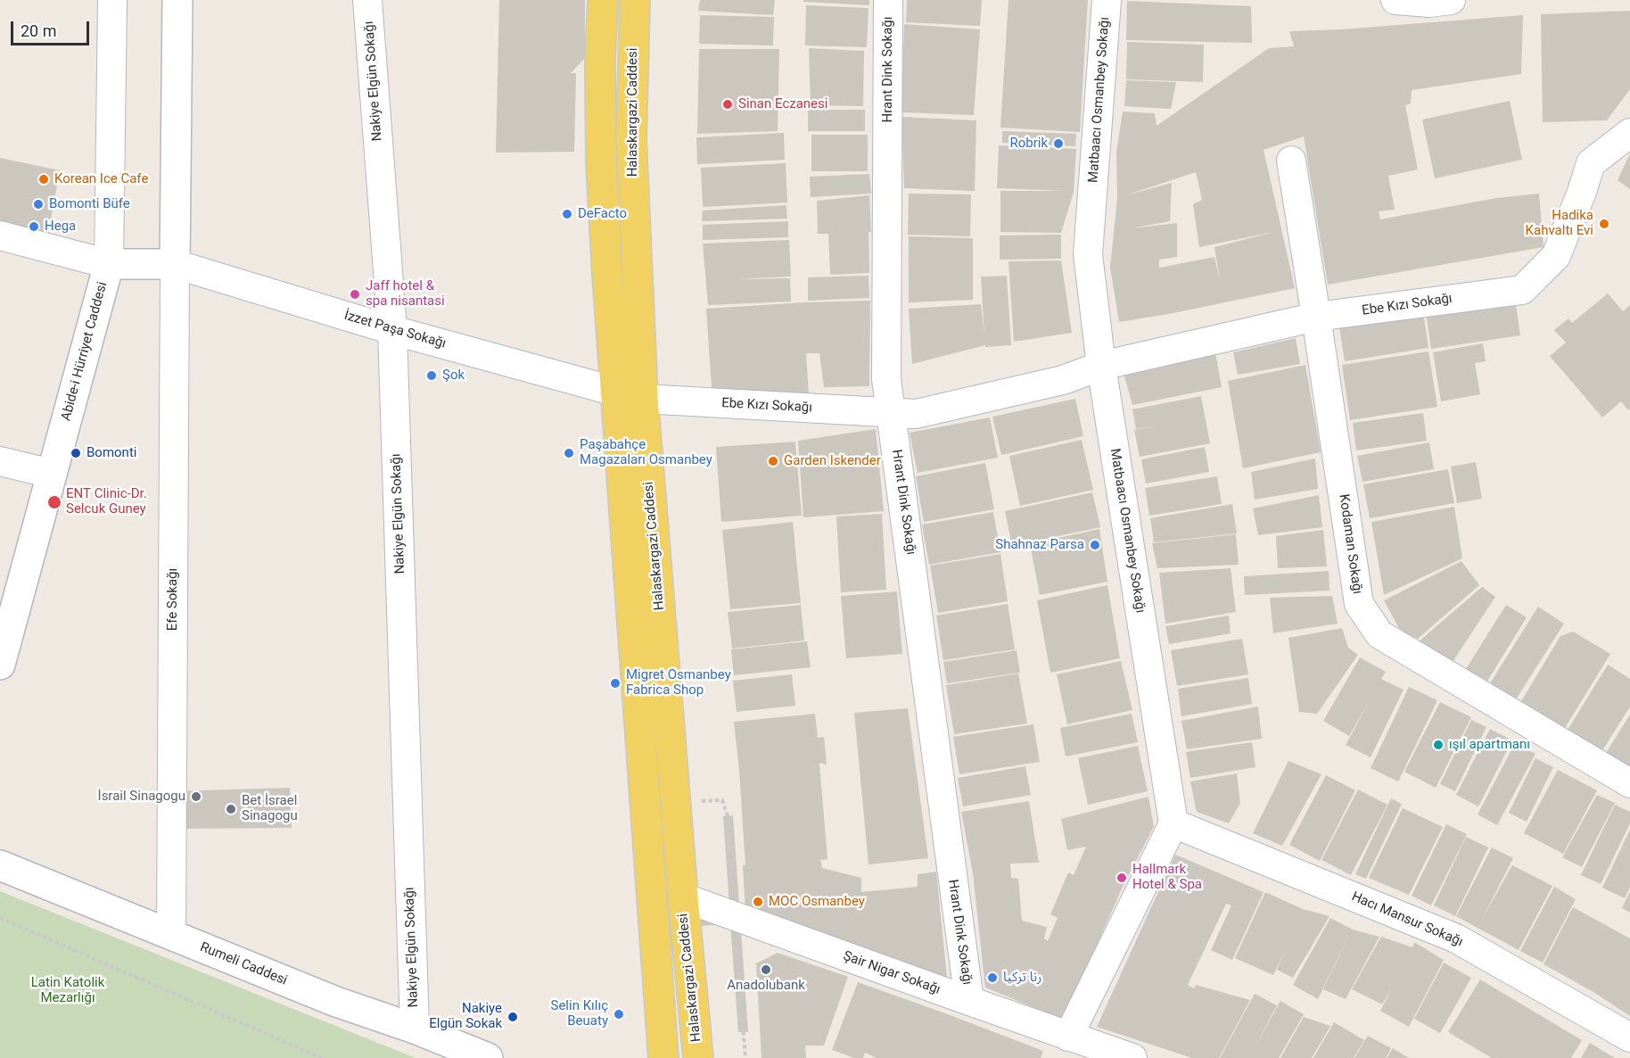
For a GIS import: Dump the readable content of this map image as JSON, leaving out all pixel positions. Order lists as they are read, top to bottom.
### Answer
{
  "streets": {
    "main road": ["Halaskargazi Caddesi", "Abide-i Hürriyet Caddesi", "Rumeli Caddesi"],
    "street": [
      "Hrant Dink Sokağı",
      "Nakiye Elgün Sokağı",
      "Matbaacı Osmanbey Sokağı",
      "Ebe Kızı Sokağı",
      "İzzet Paşa Sokağı",
      "Kodaman Sokağı",
      "Efe Sokağı",
      "Hacı Mansur Sokağı",
      "Şair Nigar Sokağı"
    ]
  },
  "crossings": [
    ["Hrant Dink Sokağı", "Ebe Kızı Sokağı"],
    ["Hrant Dink Sokağı", "Şair Nigar Sokağı"],
    ["Nakiye Elgün Sokağı", "İzzet Paşa Sokağı"],
    ["Nakiye Elgün Sokağı", "Rumeli Caddesi"],
    ["Matbaacı Osmanbey Sokağı", "Ebe Kızı Sokağı"],
    ["Matbaacı Osmanbey Sokağı", "Hacı Mansur Sokağı"],
    ["Halaskargazi Caddesi", "Ebe Kızı Sokağı"],
    ["Halaskargazi Caddesi", "İzzet Paşa Sokağı"],
    ["Halaskargazi Caddesi", "Şair Nigar Sokağı"],
    ["Ebe Kızı Sokağı", "İzzet Paşa Sokağı"],
    ["Ebe Kızı Sokağı", "Kodaman Sokağı"],
    ["İzzet Paşa Sokağı", "Abide-i Hürriyet Caddesi"],
    ["İzzet Paşa Sokağı", "Efe Sokağı"],
    ["Abide-i Hürriyet Caddesi", "Efe Sokağı"],
    ["Efe Sokağı", "Rumeli Caddesi"]
  ],
  "parks": ["Latin Katolik Mezarlığı"],
  "places": [
    "Sinan Eczanesi",
    "Robrik",
    "Korean Ice Cafe",
    "Bomonti Büfe",
    "DeFacto",
    "Hadika Kahvaltı Evi",
    "Hega",
    "Jaff hotel & spa nisantasi",
    "Şok",
    "Bomonti",
    "Paşabahçe Magazaları Osmanbey",
    "Garden Iskender",
    "ENT Clinic-Dr. Selcuk Guney",
    "Shahnaz Parsa",
    "Migret Osmanbey Fabrica Shop",
    "ışıl apartmanı",
    "İsrail Sinagogu",
    "Bet İsrael Sinagogu",
    "Hallmark Hotel & Spa",
    "MOC Osmanbey",
    "Anadolubank",
    "رنا تركيا",
    "Selin Kılıç Beuaty",
    "Nakiye Elgün Sokak"
  ],
  "scale_bar": "20 m"
}
